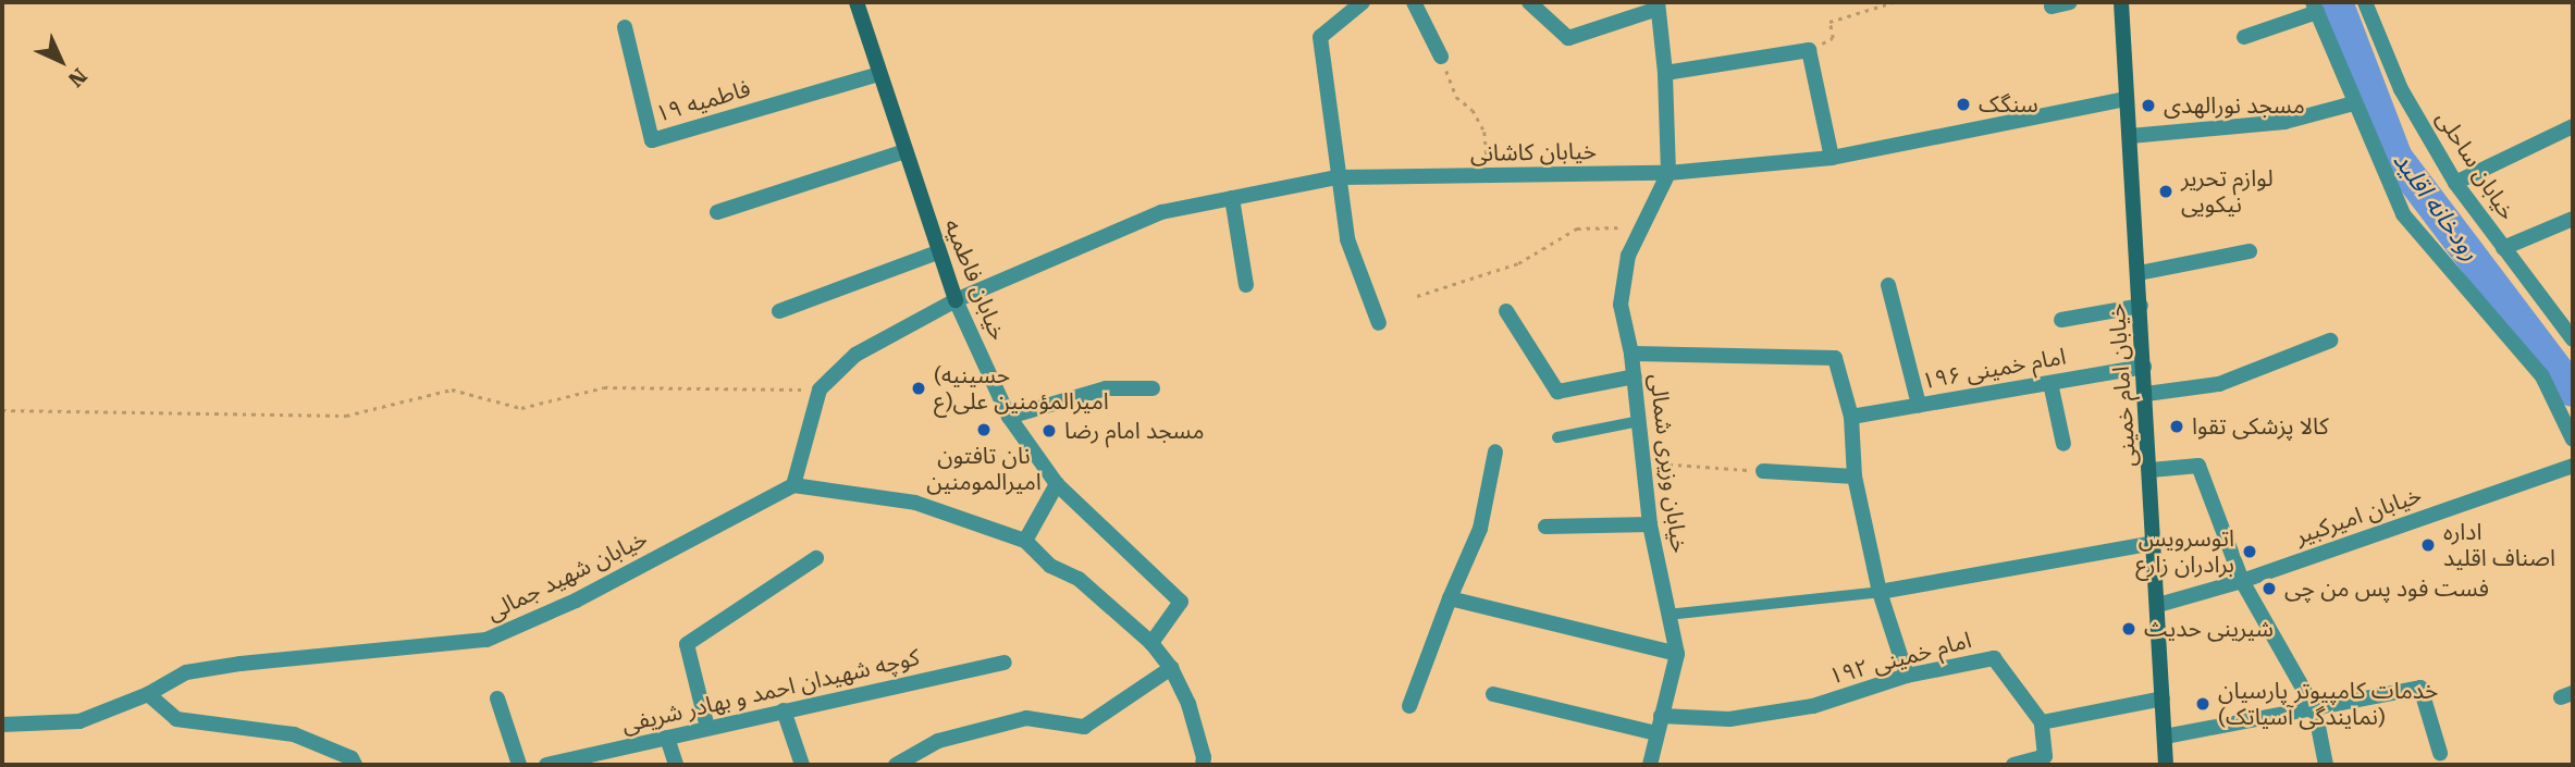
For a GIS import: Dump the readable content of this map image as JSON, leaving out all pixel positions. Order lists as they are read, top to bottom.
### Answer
{
  "streets": {
    "main road": ["خیابان فاطمیه", "خیابان امام خمینی"],
    "street": [
      "فاطمیه ۱۹",
      "خیابان کاشانی",
      "خیابان ساحلی",
      "امام خمینی ۱۹۶",
      "خیابان وزیری شمالی",
      "خیابان امیرکبیر",
      "خیابان شهید جمالی",
      "امام خمینی ۱۹۲",
      "کوچه شهیدان احمد و بهادر شریفی"
    ]
  },
  "crossings": [
    ["فاطمیه ۱۹", "خیابان فاطمیه"],
    ["خیابان کاشانی", "خیابان فاطمیه"],
    ["خیابان کاشانی", "خیابان امام خمینی"],
    ["خیابان کاشانی", "خیابان وزیری شمالی"],
    ["امام خمینی ۱۹۶", "خیابان امام خمینی"],
    ["خیابان امام خمینی", "خیابان امیرکبیر"],
    ["خیابان وزیری شمالی", "امام خمینی ۱۹۲"]
  ],
  "water": ["رودخانه اقلید"],
  "places": [
    "سنگک",
    "مسجد نورالهدی",
    "لوازم تحریر نیکویی",
    "(حسینیه امیرالمؤمنین علی(ع",
    "کالا پزشکی تقوا",
    "نان تافتون امیرالمومنین",
    "مسجد امام رضا",
    "اداره اصناف اقلید",
    "اتوسرویس برادران زارع",
    "فست فود پس من چی",
    "شیرینی حدیث",
    "خدمات کامپیوتر پارسیان (نمایندگی آسیاتک)"
  ],
  "north": "bottom right"
}
